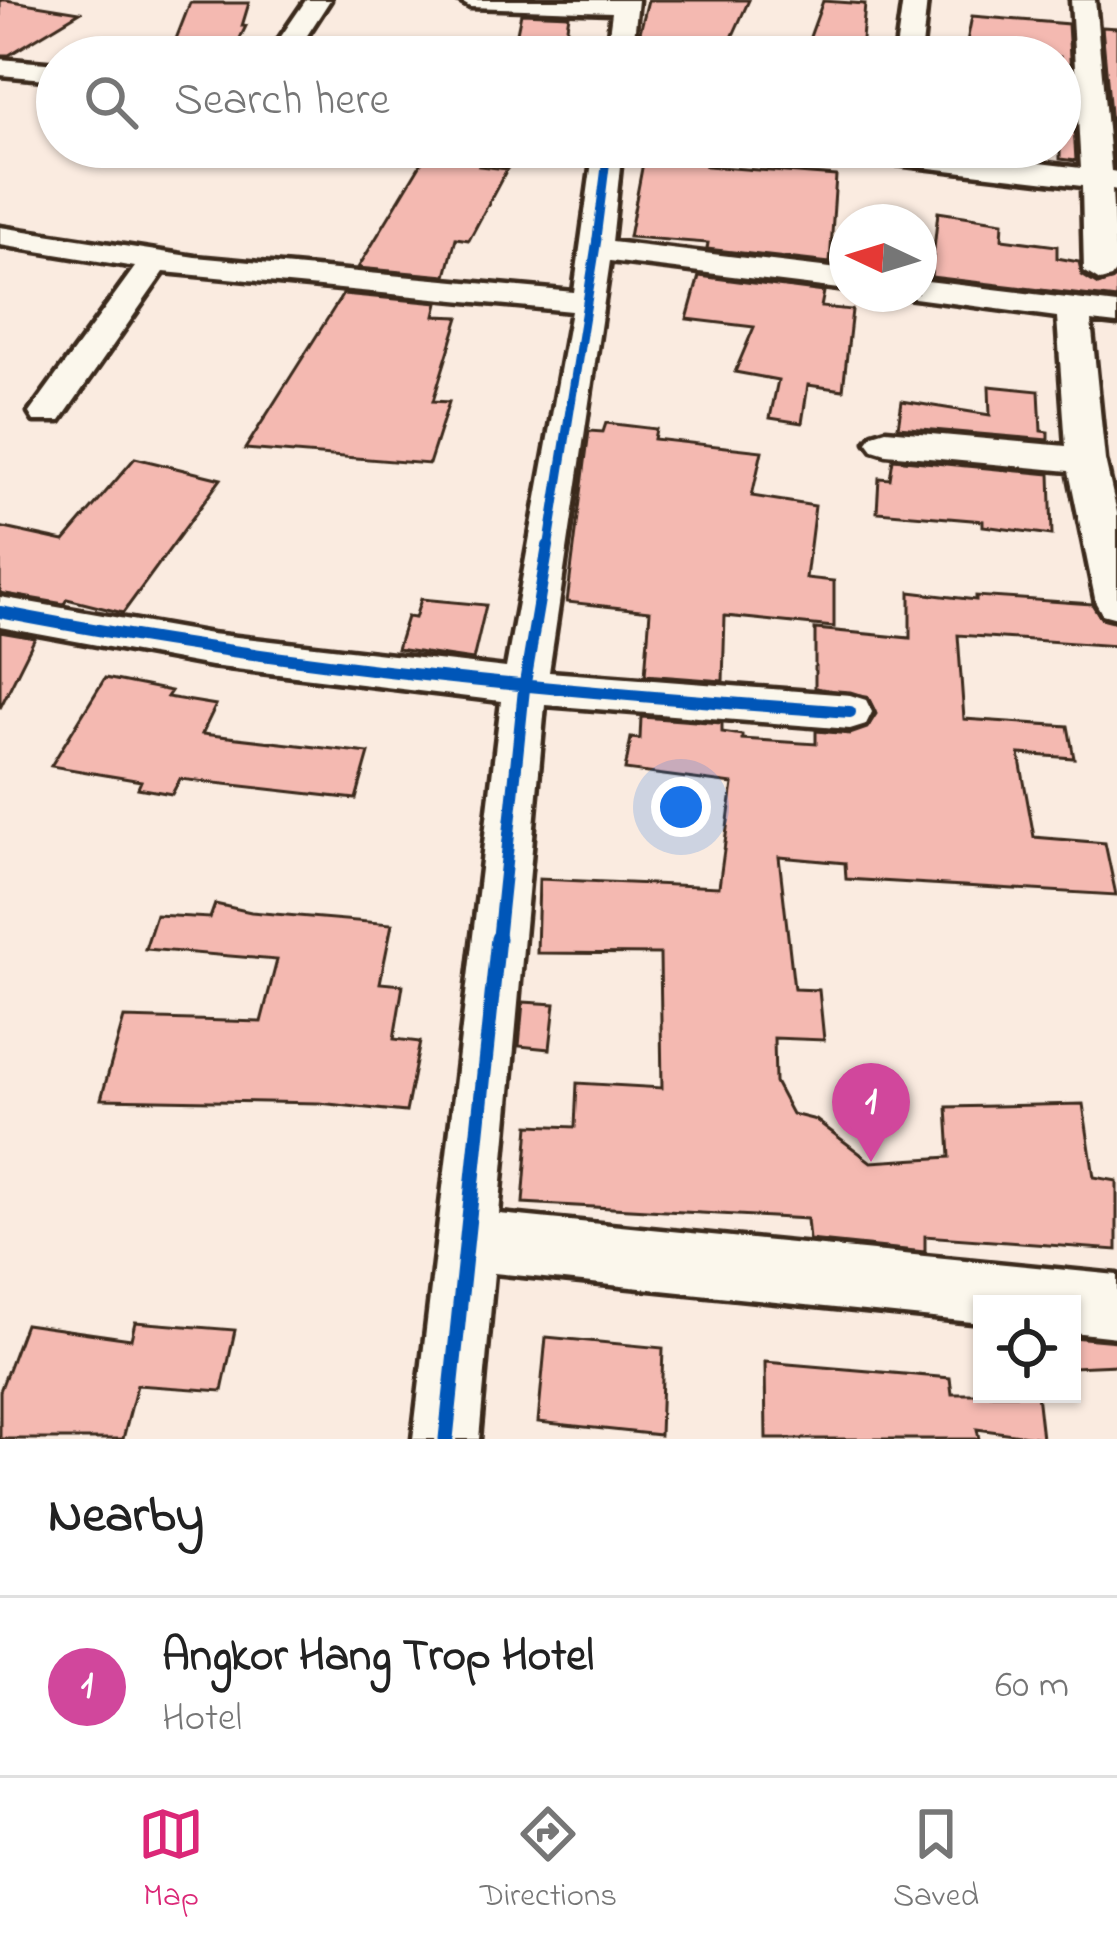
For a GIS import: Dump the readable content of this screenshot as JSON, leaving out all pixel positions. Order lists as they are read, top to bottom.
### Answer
{
  "north": "left",
  "page": {
    "search": "Search here",
    "pins": "1",
    "heading": "Nearby",
    "list": [
      {
        "mark": "1",
        "name": "Angkor Hang Trop Hotel",
        "note": "Hotel",
        "value": "60 m"
      }
    ],
    "nav": ["Map", "Directions", "Saved"]
  }
}
